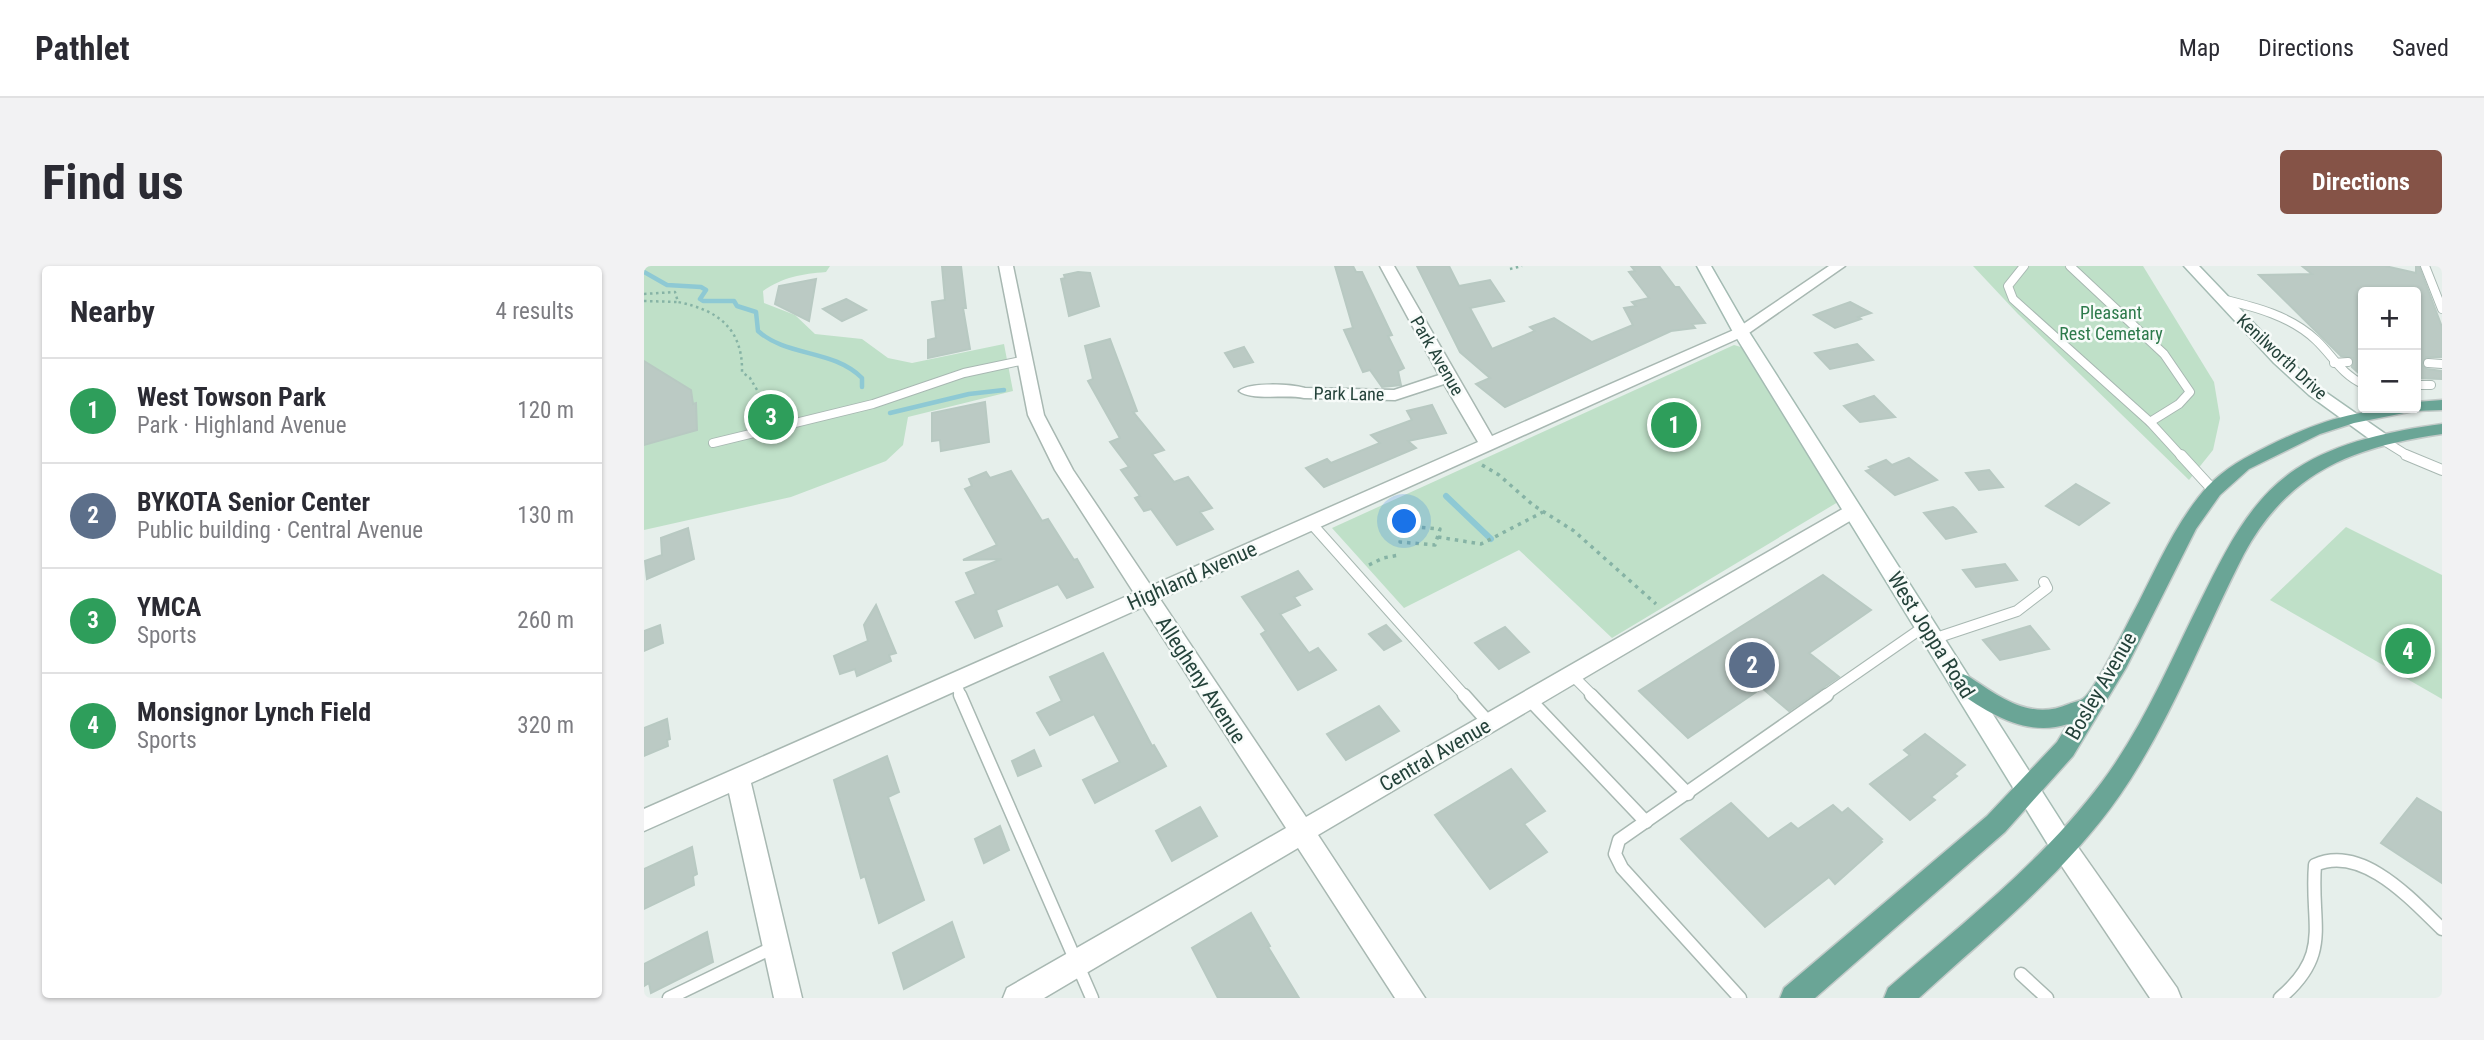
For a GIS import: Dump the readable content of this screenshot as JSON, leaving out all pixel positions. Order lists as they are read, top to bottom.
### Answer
{
  "streets": {
    "main road": ["Bosley Avenue"],
    "street": [
      "Park Avenue",
      "Kenilworth Drive",
      "Park Lane",
      "Highland Avenue",
      "West Joppa Road",
      "Allegheny Avenue",
      "Central Avenue"
    ]
  },
  "crossings": [
    ["Park Avenue", "Park Lane"],
    ["Park Avenue", "Highland Avenue"],
    ["Kenilworth Drive", "Bosley Avenue"],
    ["Highland Avenue", "West Joppa Road"],
    ["Highland Avenue", "Allegheny Avenue"],
    ["West Joppa Road", "Bosley Avenue"],
    ["West Joppa Road", "Central Avenue"],
    ["Allegheny Avenue", "Central Avenue"]
  ],
  "parks": ["Pleasant Rest Cemetary"],
  "page": {
    "header": "Pathlet",
    "nav": ["Map", "Directions", "Saved"],
    "buttons": "Directions",
    "title": "Find us",
    "heading": ["Nearby", "4 results"],
    "map_buttons": ["+", "−"],
    "list": [
      {
        "mark": "1",
        "name": "West Towson Park",
        "note": "Park · Highland Avenue",
        "value": "120 m"
      },
      {
        "mark": "2",
        "name": "BYKOTA Senior Center",
        "note": "Public building · Central Avenue",
        "value": "130 m"
      },
      {
        "mark": "3",
        "name": "YMCA",
        "note": "Sports",
        "value": "260 m"
      },
      {
        "mark": "4",
        "name": "Monsignor Lynch Field",
        "note": "Sports",
        "value": "320 m"
      }
    ],
    "pins": [
      "3",
      "1",
      "4",
      "2"
    ]
  }
}
